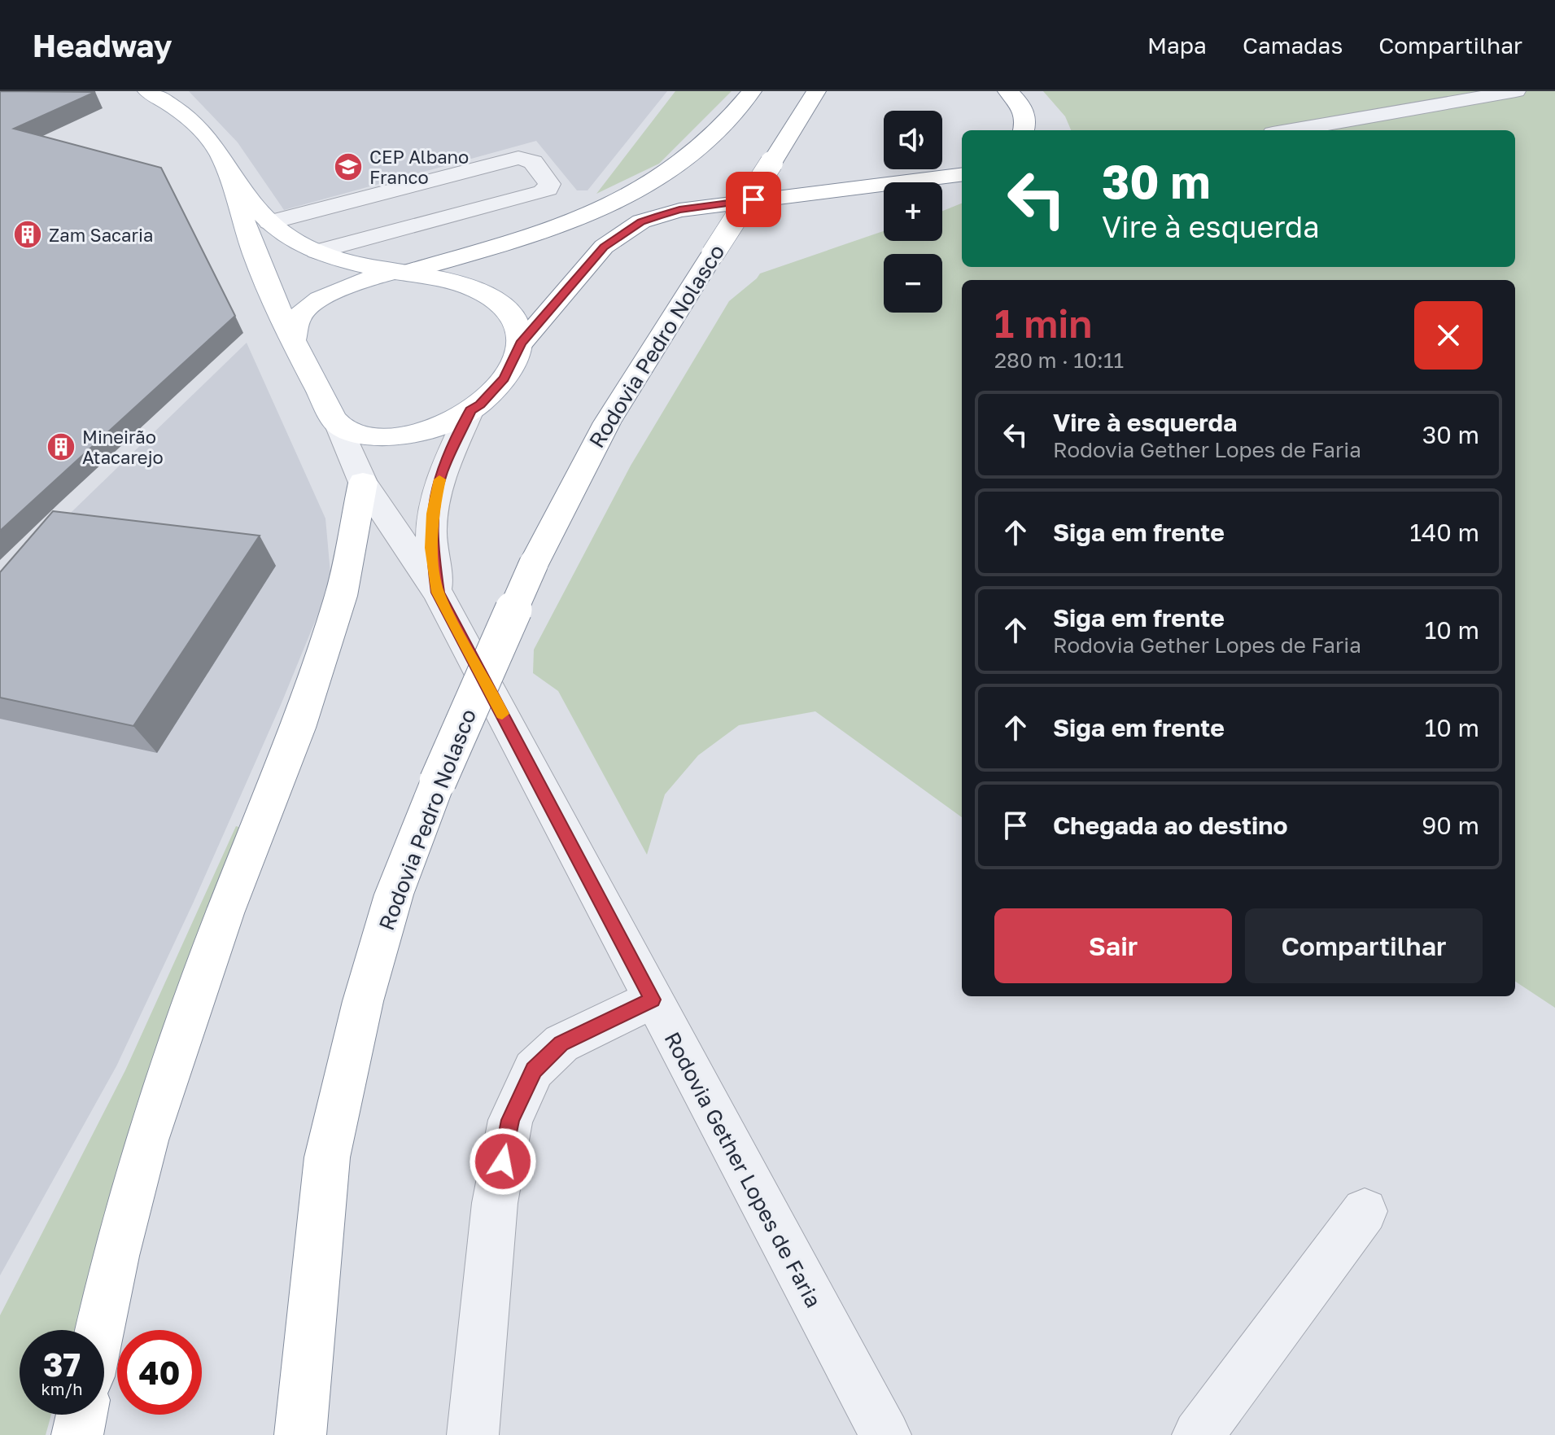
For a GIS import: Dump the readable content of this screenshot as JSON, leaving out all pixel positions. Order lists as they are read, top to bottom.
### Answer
{
  "streets": {
    "main road": ["Rodovia Pedro Nolasco", "Rodovia Gether Lopes de Faria"]
  },
  "places": {
    "school or university": ["CEP Albano Franco"],
    "building": ["Zam Sacaria", "Mineirão Atacarejo"]
  },
  "page": {
    "header": "Headway",
    "nav": ["Mapa", "Camadas", "Compartilhar"],
    "map_buttons": ["+", "−"],
    "turn": ["30 m", "Vire à esquerda"],
    "heading": ["1 min", "280 m · 10:11"],
    "list": [
      {
        "name": "Vire à esquerda",
        "note": "Rodovia Gether Lopes de Faria",
        "value": "30 m"
      },
      {
        "name": "Siga em frente",
        "value": "140 m"
      },
      {
        "name": "Siga em frente",
        "note": "Rodovia Gether Lopes de Faria",
        "value": "10 m"
      },
      {
        "name": "Siga em frente",
        "value": "10 m"
      },
      {
        "name": "Chegada ao destino",
        "value": "90 m"
      }
    ],
    "buttons": ["Sair", "Compartilhar"],
    "speed": "37 km/h",
    "limit": "40"
  }
}
